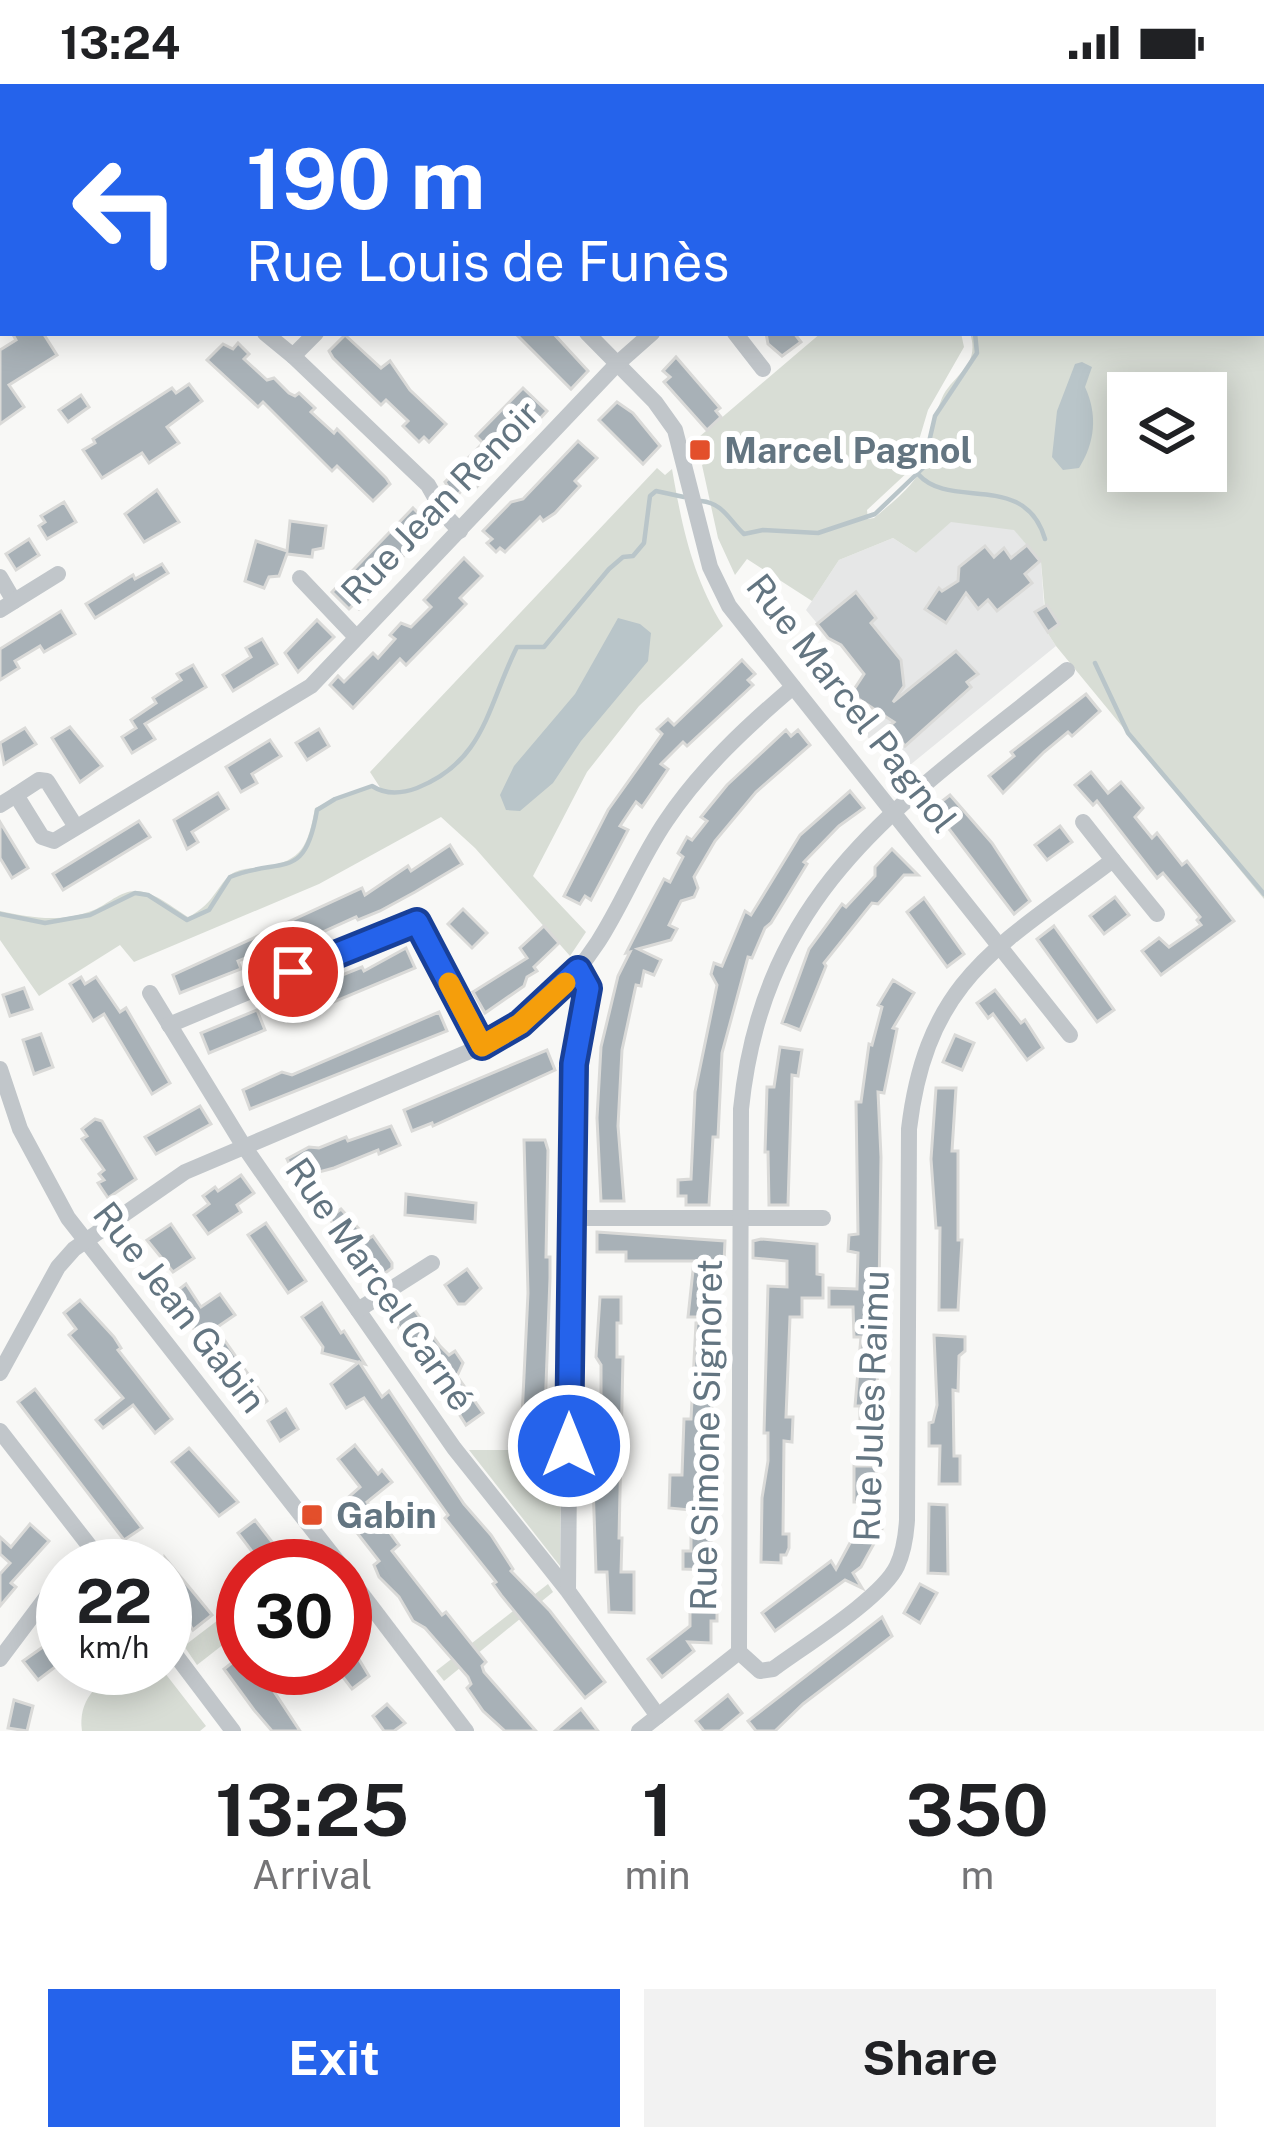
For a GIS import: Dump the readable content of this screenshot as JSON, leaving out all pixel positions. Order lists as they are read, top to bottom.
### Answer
{
  "streets": {
    "street": [
      "Rue Jean Renoir",
      "Rue Marcel Pagnol",
      "Rue Marcel Carné",
      "Rue Jean Gabin",
      "Rue Jules Raimu",
      "Rue Simone Signoret"
    ]
  },
  "crossings": [
    ["Rue Jean Renoir", "Rue Marcel Pagnol"],
    ["Rue Marcel Pagnol", "Rue Jules Raimu"],
    ["Rue Marcel Pagnol", "Rue Simone Signoret"],
    ["Rue Jules Raimu", "Rue Simone Signoret"]
  ],
  "places": {
    "transit": ["Marcel Pagnol", "Gabin"]
  },
  "page": {
    "status": "13:24",
    "turn": ["190 m", "Rue Louis de Funès"],
    "speed": "22 km/h",
    "limit": "30",
    "eta": [
      "13:25",
      "Arrival",
      "1",
      "min",
      "350",
      "m"
    ],
    "buttons": ["Exit", "Share"]
  }
}
